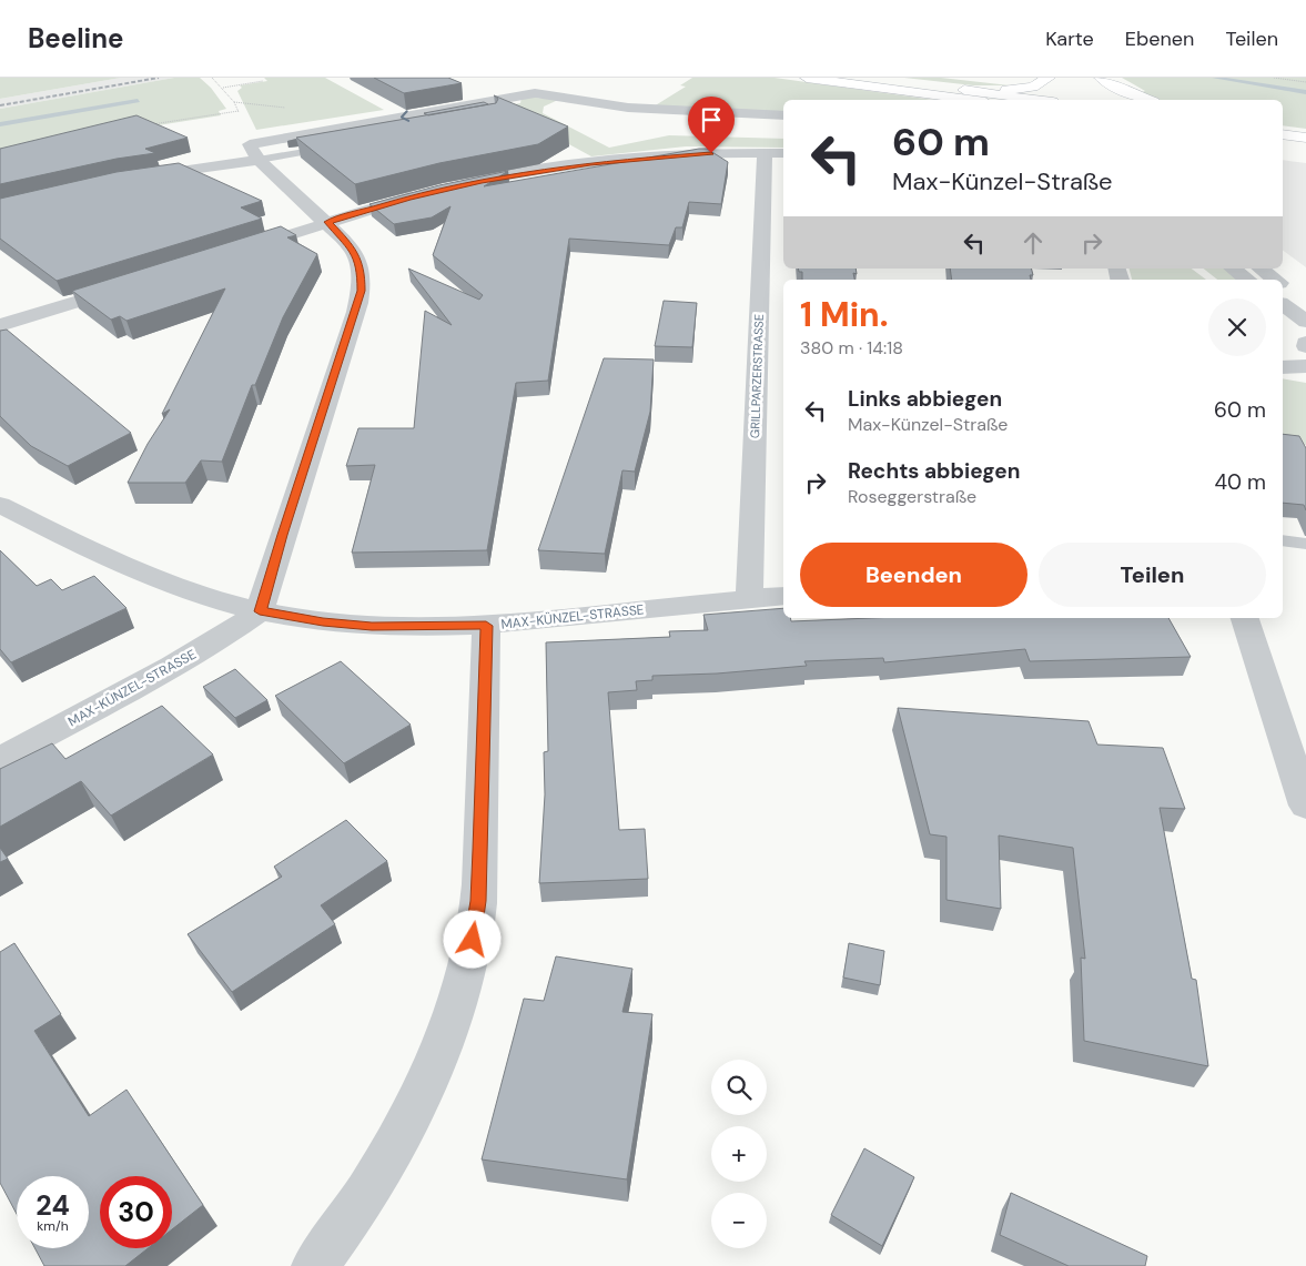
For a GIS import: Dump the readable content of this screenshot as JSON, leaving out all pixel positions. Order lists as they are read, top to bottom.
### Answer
{
  "streets": {
    "street": ["GRILLPARZERSTRASSE", "MAX-KÜNZEL-STRASSE"]
  },
  "crossings": [
    ["GRILLPARZERSTRASSE", "MAX-KÜNZEL-STRASSE"]
  ],
  "page": {
    "header": "Beeline",
    "nav": ["Karte", "Ebenen", "Teilen"],
    "turn": ["60 m", "Max-Künzel-Straße"],
    "heading": ["1 Min.", "380 m · 14:18"],
    "list": [
      {
        "name": "Links abbiegen",
        "note": "Max-Künzel-Straße",
        "value": "60 m"
      },
      {
        "name": "Rechts abbiegen",
        "note": "Roseggerstraße",
        "value": "40 m"
      }
    ],
    "buttons": ["Beenden", "Teilen"],
    "map_buttons": ["+", "−"],
    "speed": "24 km/h",
    "limit": "30"
  }
}
